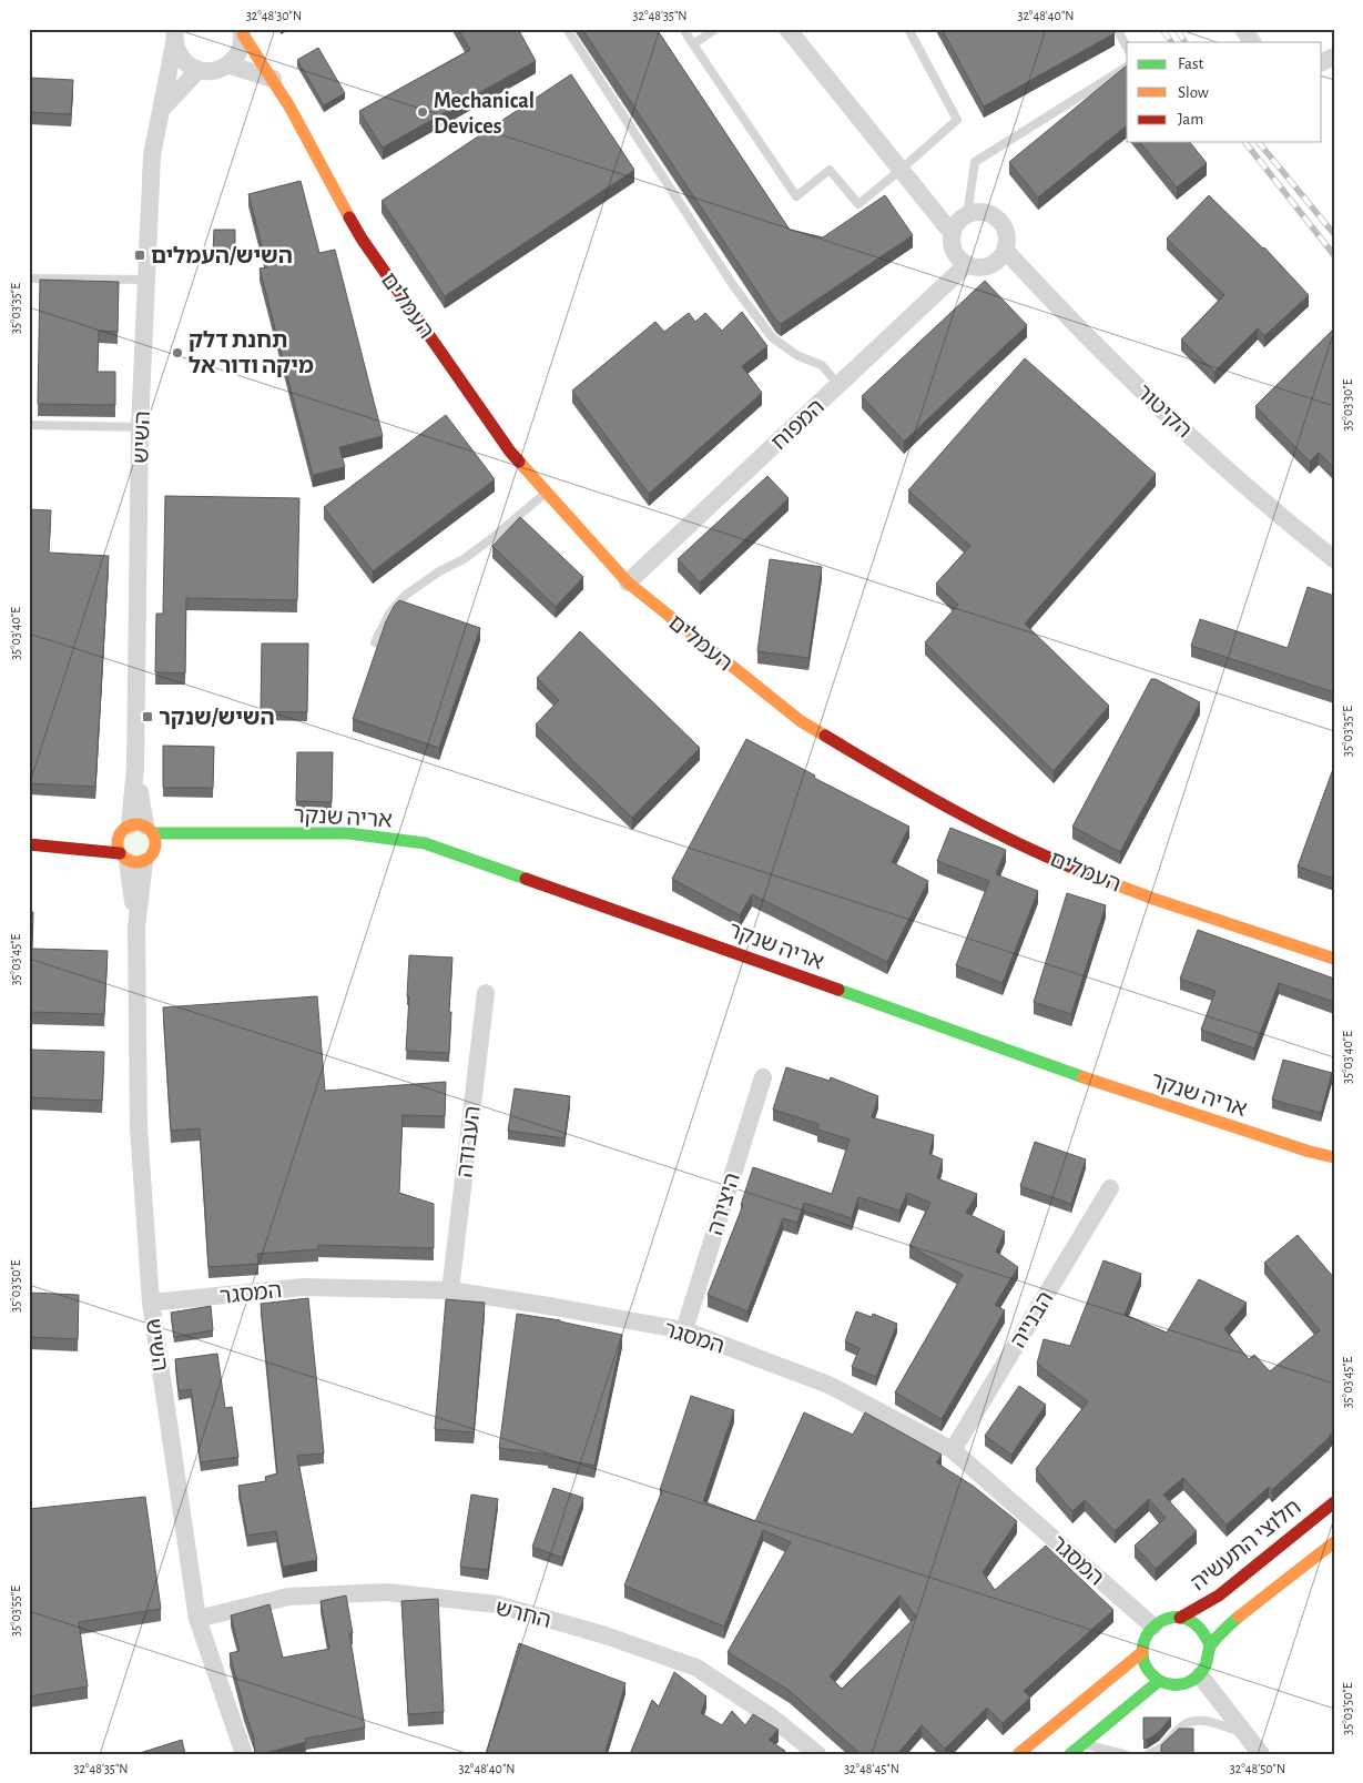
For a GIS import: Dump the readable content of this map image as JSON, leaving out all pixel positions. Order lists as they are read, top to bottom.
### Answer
{
  "streets": {
    "street": [
      "העמלים",
      "הקיטור",
      "המפוח",
      "השיש",
      "אריה שנקר",
      "העבודה",
      "היצירה",
      "המסגר",
      "הבנייה",
      "חלוצי התעשיה",
      "החרש"
    ]
  },
  "crossings": [
    ["העמלים", "המפוח"],
    ["הקיטור", "המפוח"],
    ["השיש", "אריה שנקר"],
    ["השיש", "המסגר"],
    ["השיש", "החרש"],
    ["העבודה", "המסגר"],
    ["היצירה", "המסגר"],
    ["המסגר", "הבנייה"],
    ["המסגר", "חלוצי התעשיה"]
  ],
  "places": {
    "other": ["Mechanical Devices", "תחנת דלק מיקה ודור אל"],
    "transit": ["השיש/העמלים", "השיש/שנקר"]
  },
  "legend": ["Fast", "Slow", "Jam"],
  "coordinates": [
    "32°48'30\"N",
    "32°48'35\"N",
    "32°48'40\"N",
    "35°03'35\"E",
    "35°03'30\"E",
    "35°03'40\"E",
    "35°03'45\"E",
    "35°03'50\"E",
    "35°03'55\"E",
    "32°48'45\"N",
    "32°48'50\"N"
  ]
}
